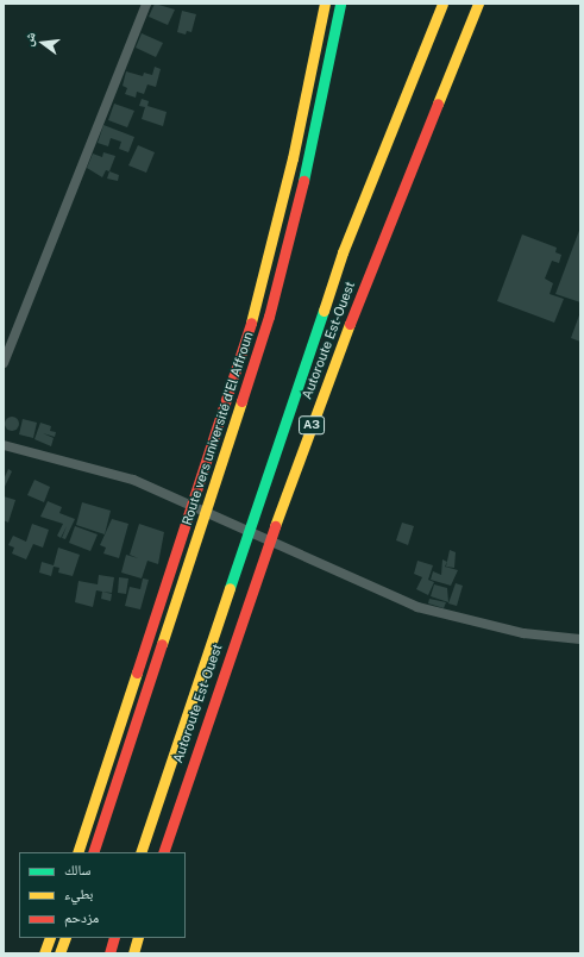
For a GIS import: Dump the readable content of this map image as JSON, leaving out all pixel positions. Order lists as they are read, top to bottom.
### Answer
{
  "streets": {
    "main road": ["Autoroute Est-Ouest", "A3", "Route vers université d'El Affroun"]
  },
  "legend": ["سالك", "بطيء", "مزدحم"],
  "north": "left"
}
